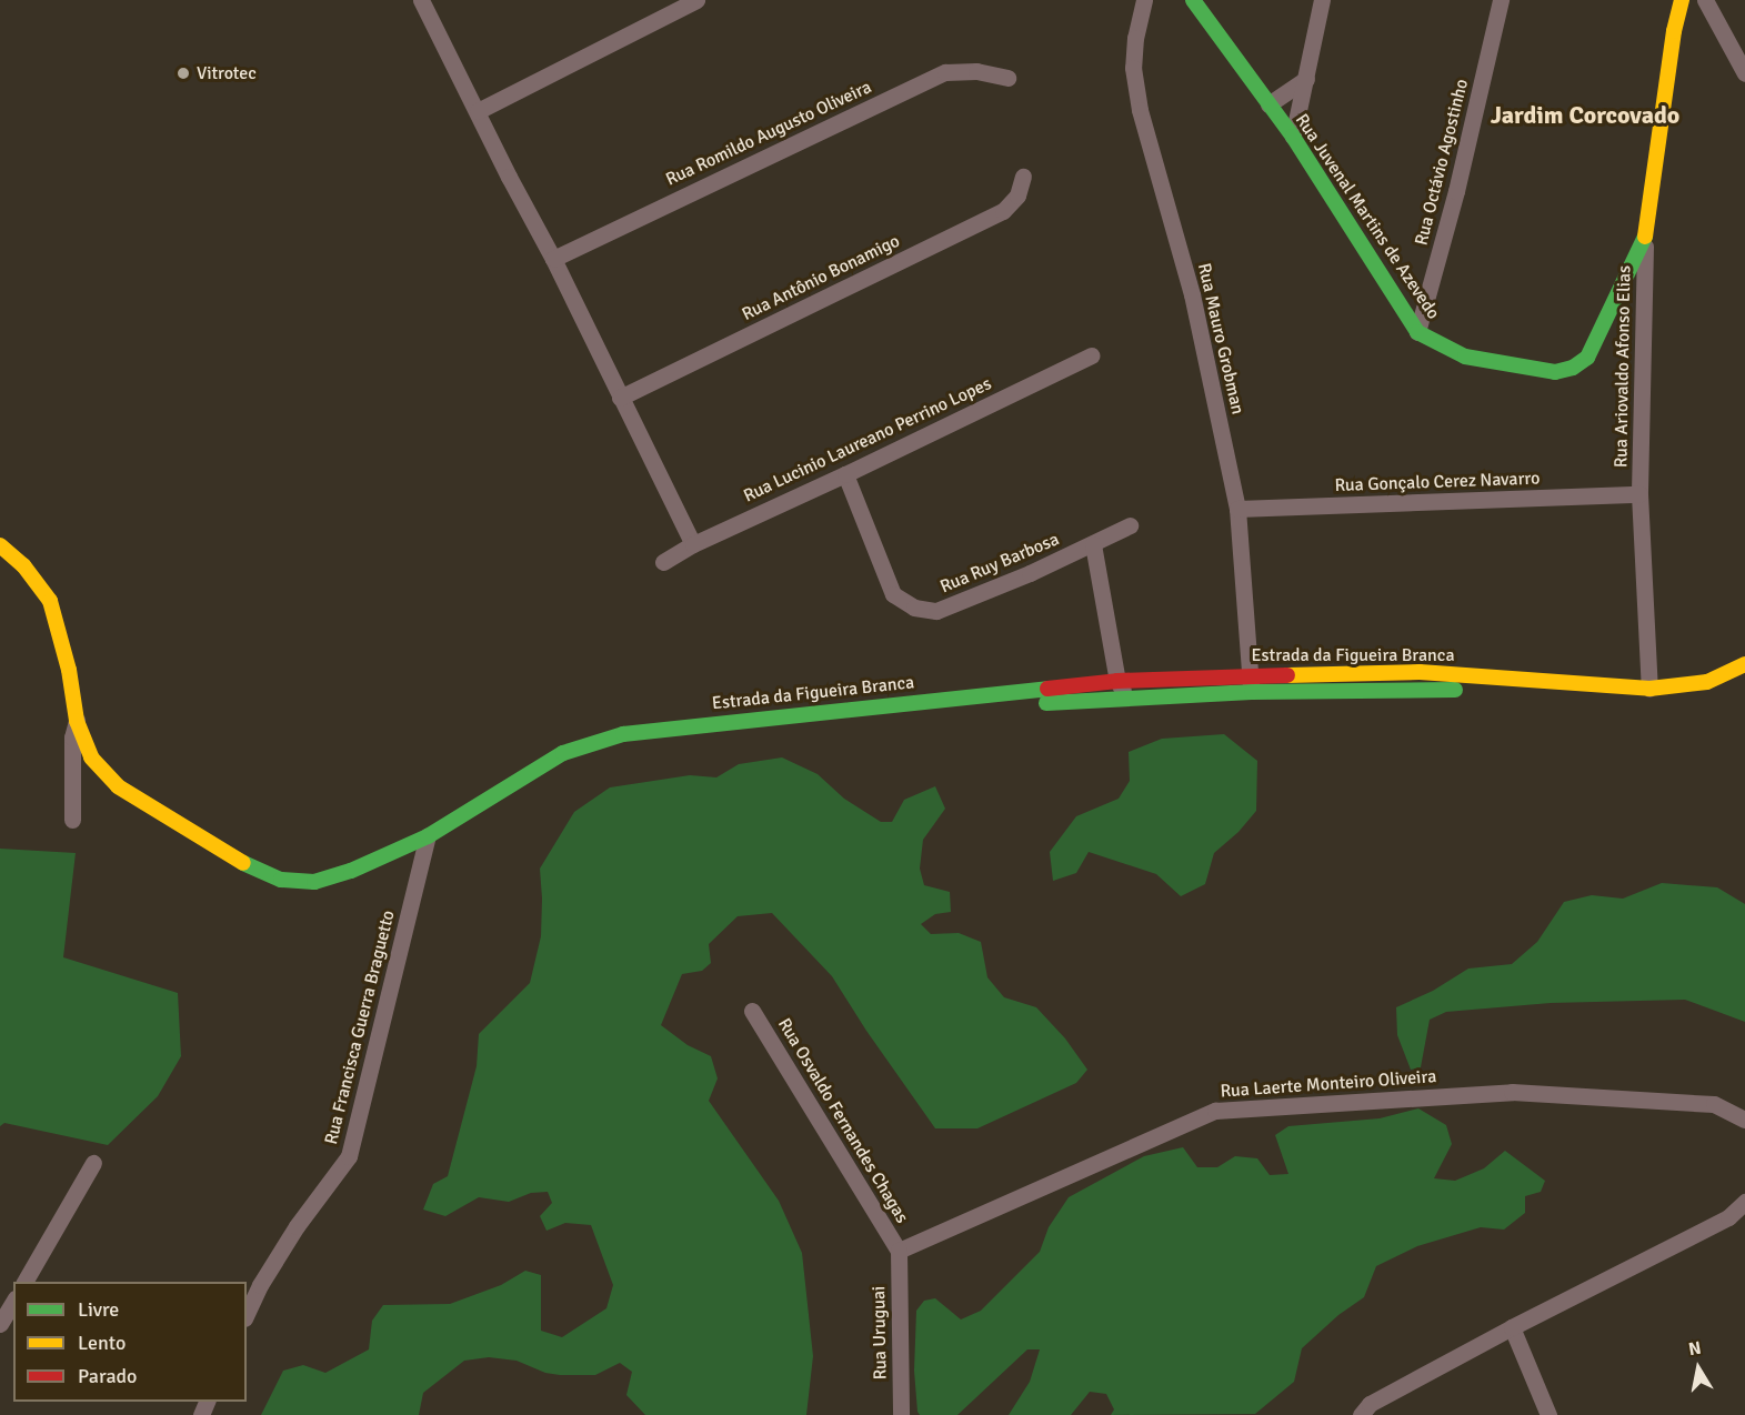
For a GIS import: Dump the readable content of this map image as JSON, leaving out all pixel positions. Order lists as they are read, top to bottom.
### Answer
{
  "streets": {
    "main road": ["Rua Juvenal Martins de Azevedo", "Estrada da Figueira Branca"],
    "street": [
      "Rua Romildo Augusto Oliveira",
      "Rua Octávio Agostinho",
      "Rua Antônio Bonamigo",
      "Rua Mauro Grobman",
      "Rua Ariovaldo Afonso Elias",
      "Rua Lucinio Laureano Perrino Lopes",
      "Rua Gonçalo Cerez Navarro",
      "Rua Ruy Barbosa",
      "Rua Francisca Guerra Braguetto",
      "Rua Laerte Monteiro Oliveira",
      "Rua Osvaldo Fernandes Chagas",
      "Rua Uruguai"
    ]
  },
  "crossings": [
    ["Rua Octávio Agostinho", "Rua Juvenal Martins de Azevedo"],
    ["Rua Juvenal Martins de Azevedo", "Rua Ariovaldo Afonso Elias"],
    ["Rua Mauro Grobman", "Rua Gonçalo Cerez Navarro"],
    ["Rua Mauro Grobman", "Estrada da Figueira Branca"],
    ["Rua Ariovaldo Afonso Elias", "Rua Gonçalo Cerez Navarro"],
    ["Rua Lucinio Laureano Perrino Lopes", "Rua Ruy Barbosa"],
    ["Estrada da Figueira Branca", "Rua Francisca Guerra Braguetto"],
    ["Rua Laerte Monteiro Oliveira", "Rua Osvaldo Fernandes Chagas"],
    ["Rua Laerte Monteiro Oliveira", "Rua Uruguai"],
    ["Rua Osvaldo Fernandes Chagas", "Rua Uruguai"]
  ],
  "districts": ["Jardim Corcovado"],
  "places": ["Vitrotec"],
  "legend": ["Livre", "Lento", "Parado"],
  "north": "top"
}
